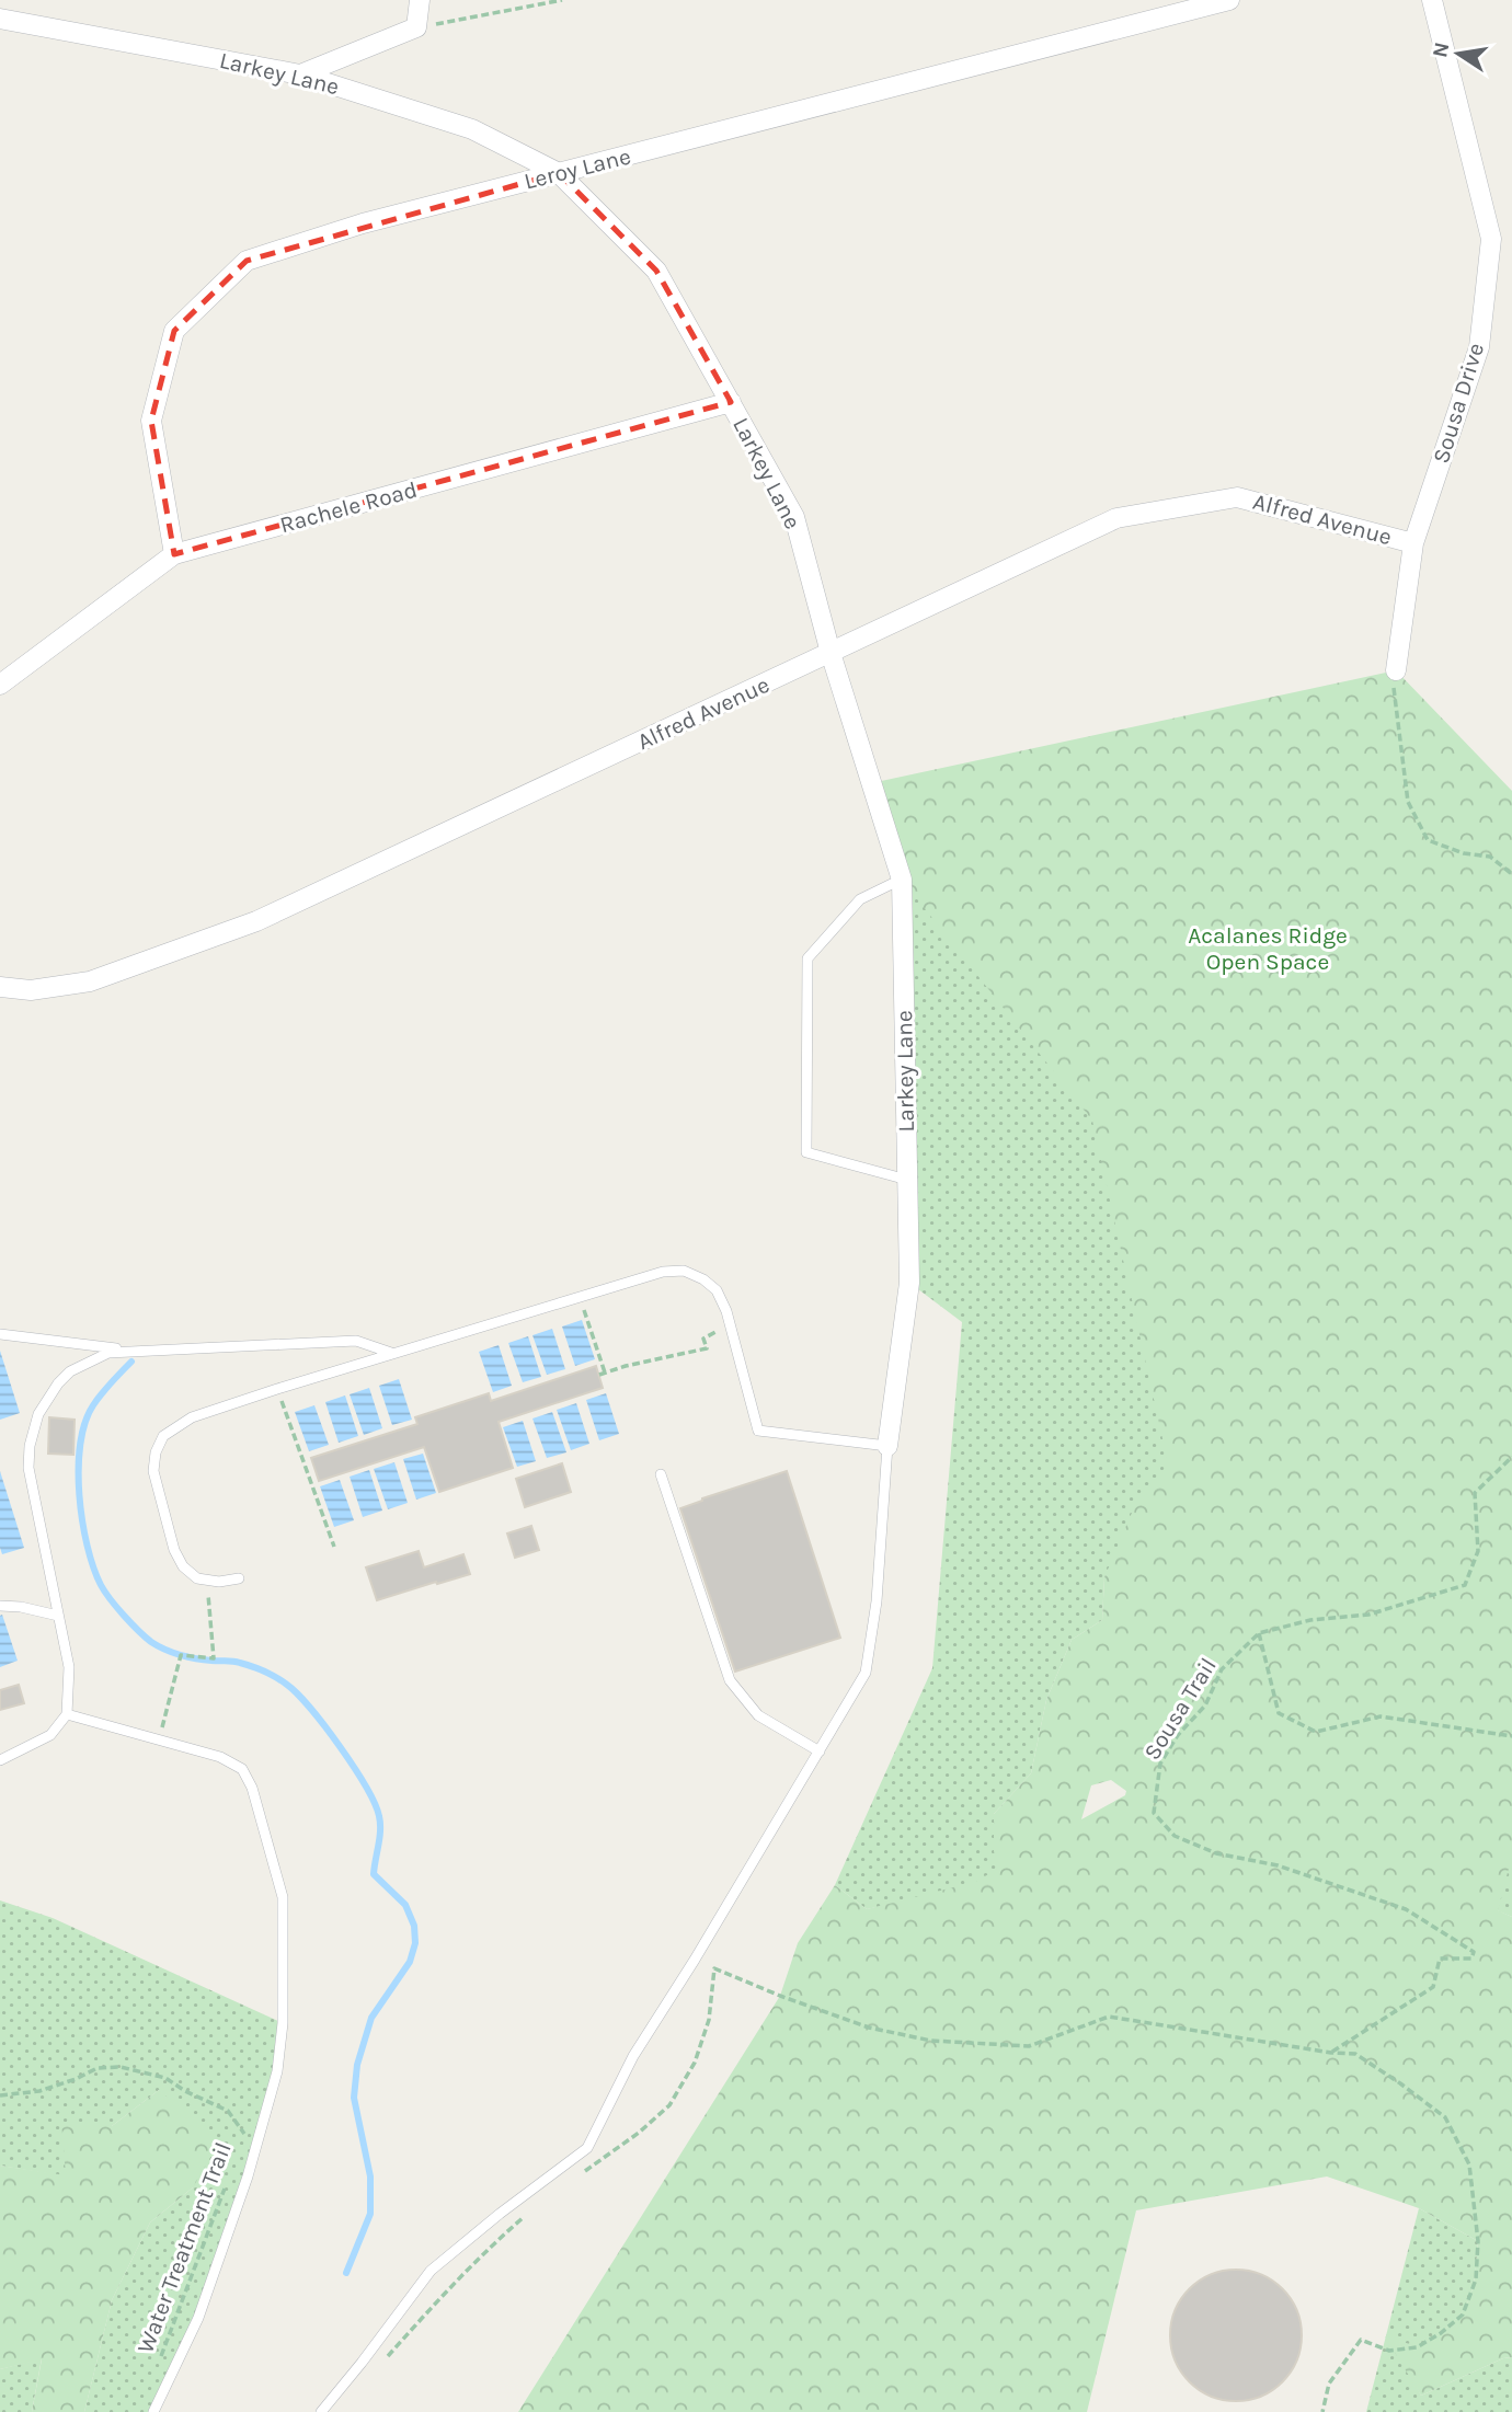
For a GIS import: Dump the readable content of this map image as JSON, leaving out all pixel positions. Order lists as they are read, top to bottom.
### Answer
{
  "streets": {
    "street": [
      "Larkey Lane",
      "Leroy Lane",
      "Sousa Drive",
      "Rachele Road",
      "Alfred Avenue"
    ],
    "path": ["Sousa Trail", "Water Treatment Trail"]
  },
  "crossings": [
    ["Larkey Lane", "Leroy Lane"],
    ["Larkey Lane", "Rachele Road"],
    ["Larkey Lane", "Alfred Avenue"],
    ["Leroy Lane", "Rachele Road"],
    ["Sousa Drive", "Alfred Avenue"]
  ],
  "parks": ["Acalanes Ridge Open Space"],
  "north": "left"
}
